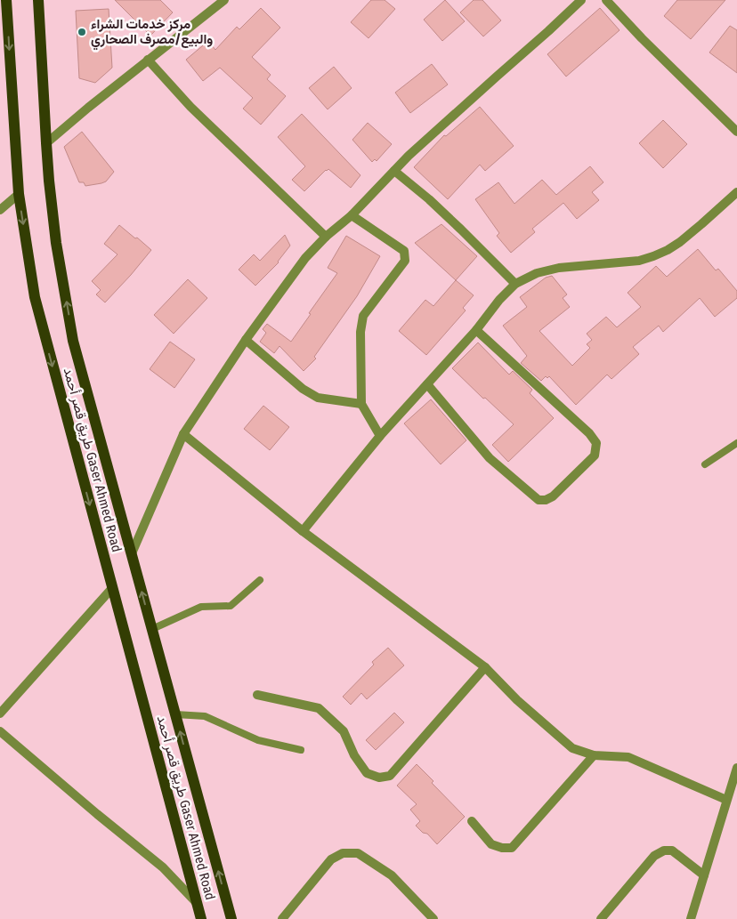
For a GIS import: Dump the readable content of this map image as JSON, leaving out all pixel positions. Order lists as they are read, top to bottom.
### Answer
{
  "streets": {
    "main road": ["طريق قصر أحمد Gaser Ahmed Road"]
  },
  "places": ["مركز خدمات الشراء والبيع/مصرف الصحاري"]
}
